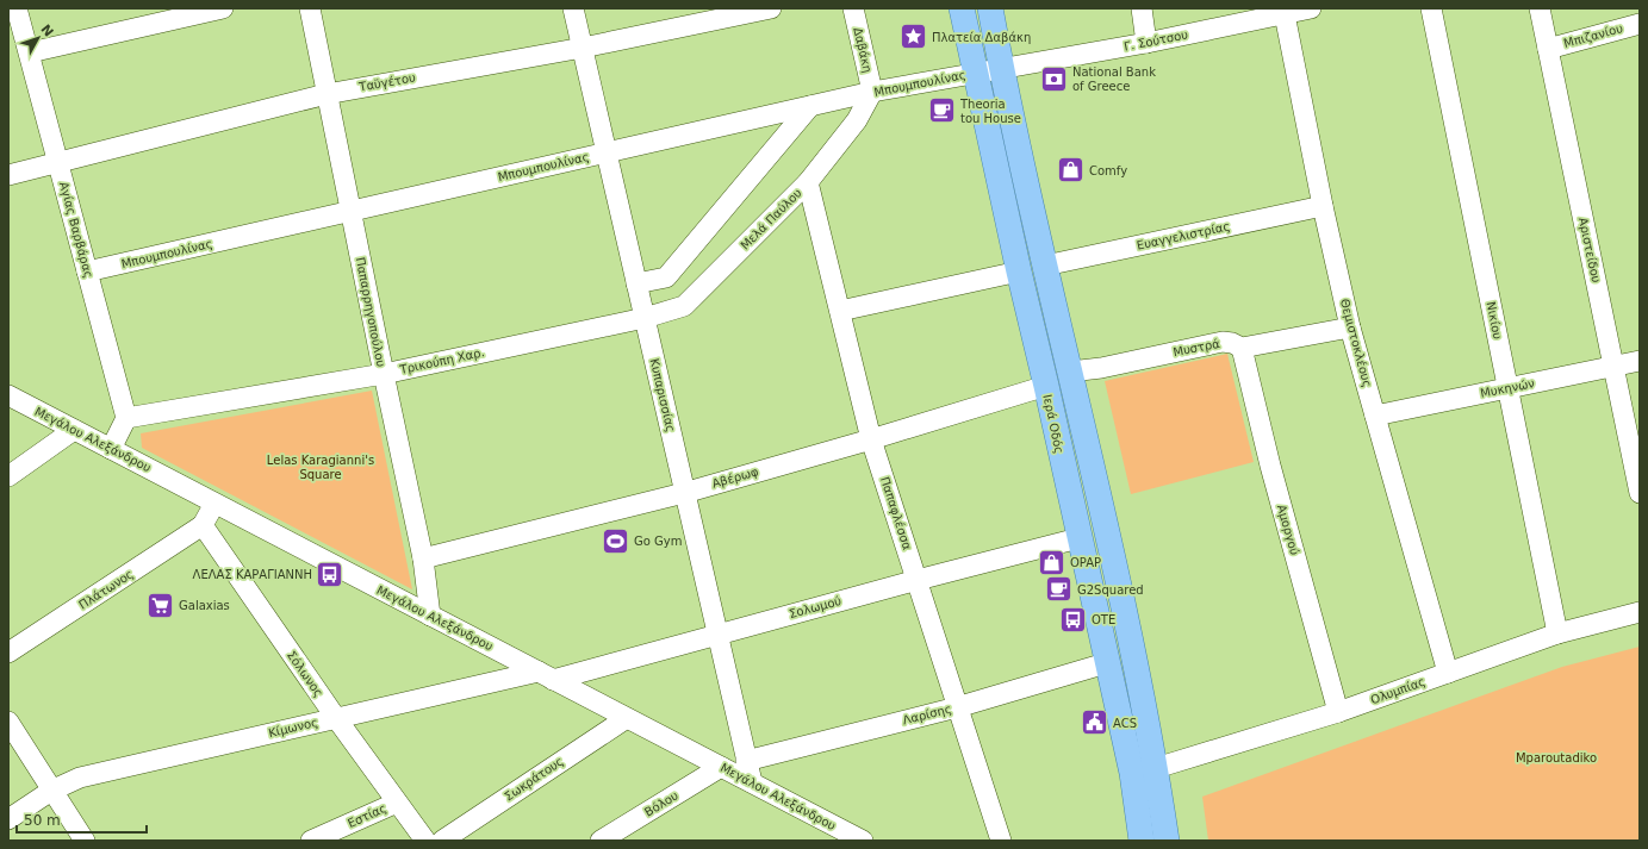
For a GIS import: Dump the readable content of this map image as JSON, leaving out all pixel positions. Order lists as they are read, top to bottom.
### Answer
{
  "streets": {
    "main road": ["Ιερά Οδός"],
    "street": [
      "Μπιζανίου",
      "Γ. Σούτσου",
      "Δαβάκη",
      "Ταϋγέτου",
      "Μπουμπουλίνας",
      "Μελά Παύλου",
      "Αγίας Βαρβάρας",
      "Ευαγγελιστρίας",
      "Αριστείδου",
      "Παπαρρηγοπούλου",
      "Νικίου",
      "Θεμιστοκλέους",
      "Μυστρά",
      "Τρικούπη Χαρ.",
      "Μυκηνών",
      "Κυπαρισσίας",
      "Μεγάλου Αλεξάνδρου",
      "Αβέρωφ",
      "Παπαφλέσσα",
      "Αμοργού",
      "Πλάτωνος",
      "Σολωμού",
      "Σόλωνος",
      "Ολυμπίας",
      "Λαρίσης",
      "Κίμωνος",
      "Σωκράτους",
      "Βόλου",
      "Εστίας"
    ]
  },
  "crossings": [
    ["Μπιζανίου", "Αριστείδου"],
    ["Γ. Σούτσου", "Μπουμπουλίνας"],
    ["Γ. Σούτσου", "Θεμιστοκλέους"],
    ["Δαβάκη", "Μπουμπουλίνας"],
    ["Δαβάκη", "Μελά Παύλου"],
    ["Ταϋγέτου", "Αγίας Βαρβάρας"],
    ["Ταϋγέτου", "Παπαρρηγοπούλου"],
    ["Ταϋγέτου", "Κυπαρισσίας"],
    ["Μπουμπουλίνας", "Μελά Παύλου"],
    ["Μπουμπουλίνας", "Αγίας Βαρβάρας"],
    ["Μπουμπουλίνας", "Παπαρρηγοπούλου"],
    ["Μπουμπουλίνας", "Κυπαρισσίας"],
    ["Μπουμπουλίνας", "Ιερά Οδός"],
    ["Μελά Παύλου", "Τρικούπη Χαρ."],
    ["Μελά Παύλου", "Κυπαρισσίας"],
    ["Μελά Παύλου", "Παπαφλέσσα"],
    ["Αγίας Βαρβάρας", "Τρικούπη Χαρ."],
    ["Ευαγγελιστρίας", "Θεμιστοκλέους"],
    ["Αριστείδου", "Μυκηνών"],
    ["Παπαρρηγοπούλου", "Τρικούπη Χαρ."],
    ["Παπαρρηγοπούλου", "Μεγάλου Αλεξάνδρου"],
    ["Παπαρρηγοπούλου", "Αβέρωφ"],
    ["Νικίου", "Μυκηνών"],
    ["Νικίου", "Ολυμπίας"],
    ["Θεμιστοκλέους", "Μυστρά"],
    ["Θεμιστοκλέους", "Μυκηνών"],
    ["Θεμιστοκλέους", "Ολυμπίας"],
    ["Μυστρά", "Αμοργού"],
    ["Τρικούπη Χαρ.", "Κυπαρισσίας"],
    ["Κυπαρισσίας", "Μεγάλου Αλεξάνδρου"],
    ["Κυπαρισσίας", "Αβέρωφ"],
    ["Κυπαρισσίας", "Σολωμού"],
    ["Κυπαρισσίας", "Λαρίσης"],
    ["Ιερά Οδός", "Αβέρωφ"],
    ["Ιερά Οδός", "Σολωμού"],
    ["Ιερά Οδός", "Λαρίσης"],
    ["Μεγάλου Αλεξάνδρου", "Σολωμού"],
    ["Μεγάλου Αλεξάνδρου", "Κίμωνος"],
    ["Μεγάλου Αλεξάνδρου", "Σωκράτους"],
    ["Μεγάλου Αλεξάνδρου", "Βόλου"],
    ["Αβέρωφ", "Παπαφλέσσα"],
    ["Παπαφλέσσα", "Σολωμού"],
    ["Παπαφλέσσα", "Λαρίσης"],
    ["Αμοργού", "Ολυμπίας"],
    ["Πλάτωνος", "Σόλωνος"],
    ["Σολωμού", "Κίμωνος"],
    ["Σόλωνος", "Κίμωνος"],
    ["Σόλωνος", "Εστίας"]
  ],
  "parks": ["Lelas Karagianni's Square", "Mparoutadiko"],
  "places": {
    "place": ["Πλατεία Δαβάκη"],
    "bank": ["National Bank of Greece"],
    "cafe": ["Theoria tou House", "G2Squared"],
    "shop": ["Comfy", "OPAP"],
    "sports": ["Go Gym"],
    "bus stop": ["ΛΕΛΑΣ ΚΑΡΑΓΙΑΝΝΗ", "ΟΤΕ"],
    "supermarket": ["Galaxias"],
    "public building": ["ACS"]
  },
  "scale_bar": "50 m",
  "north": "top right"
}
